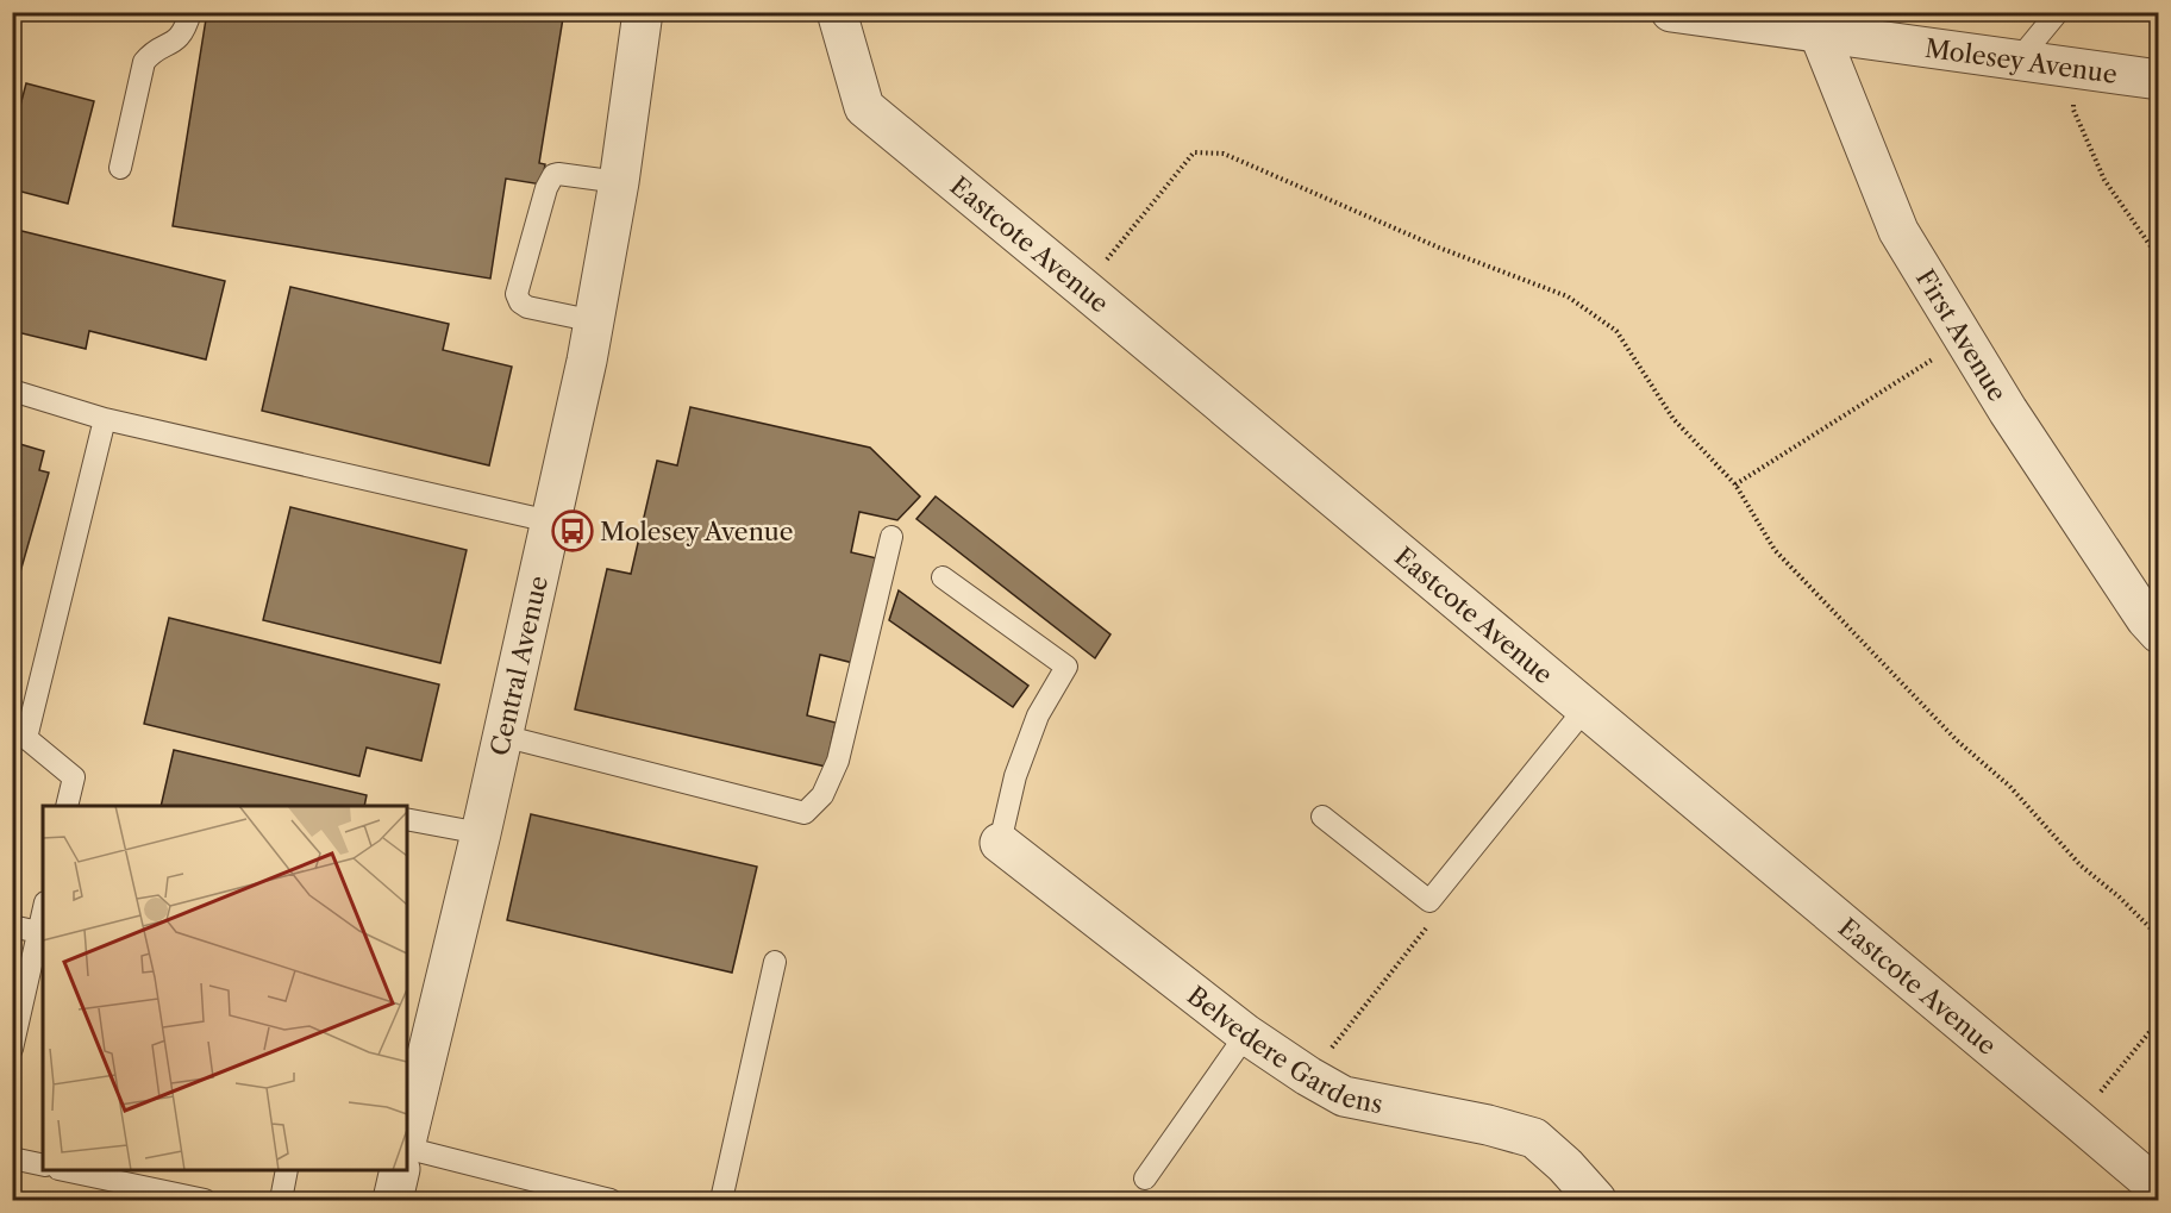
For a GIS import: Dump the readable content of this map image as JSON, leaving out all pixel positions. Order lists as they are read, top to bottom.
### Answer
{
  "streets": {
    "street": [
      "Molesey Avenue",
      "Eastcote Avenue",
      "First Avenue",
      "Central Avenue",
      "Belvedere Gardens"
    ]
  },
  "crossings": [
    ["Molesey Avenue", "First Avenue"]
  ],
  "places": {
    "bus stop": ["Molesey Avenue"]
  }
}
